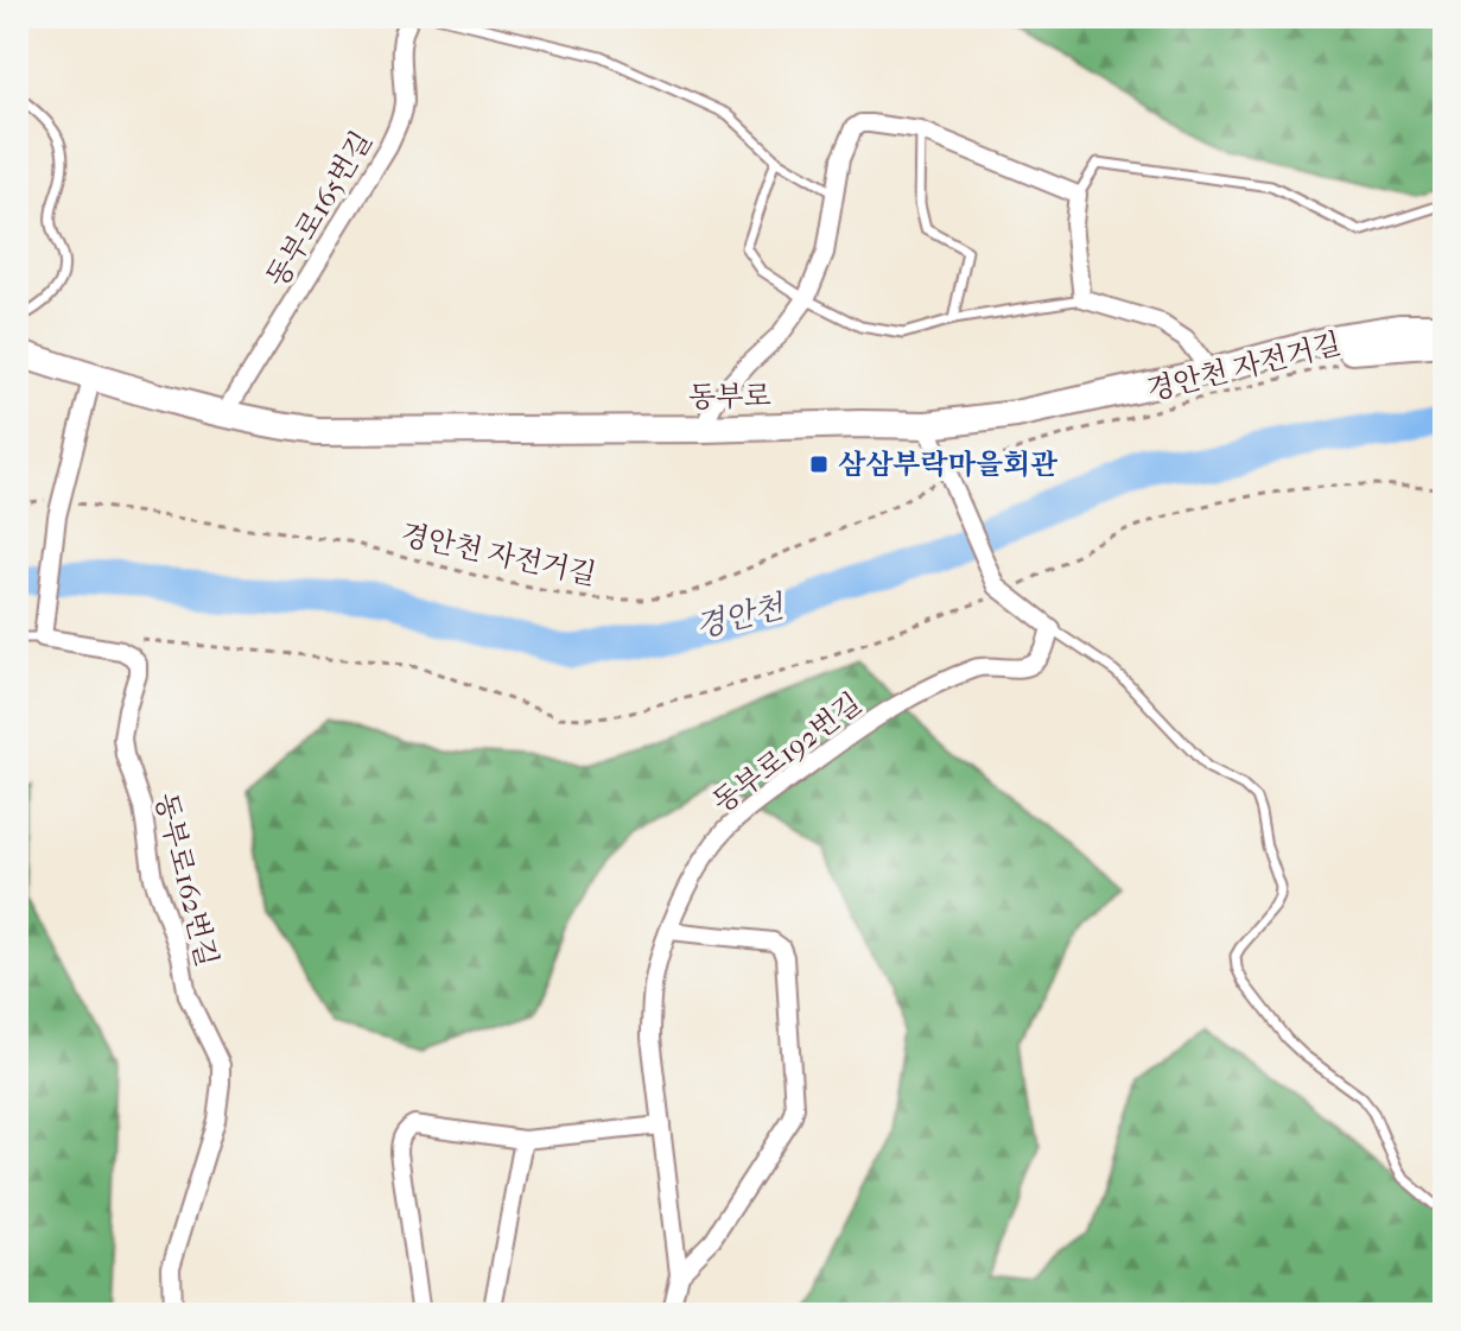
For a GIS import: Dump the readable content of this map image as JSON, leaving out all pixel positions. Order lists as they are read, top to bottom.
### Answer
{
  "streets": {
    "main road": ["동부로"],
    "street": ["동부로165번길", "동부로192번길", "동부로162번길"],
    "path": ["경안천 자전거길"]
  },
  "crossings": [
    ["동부로165번길", "동부로"]
  ],
  "water": ["경안천"],
  "places": {
    "transit": ["삼삼부락마을회관"]
  }
}
